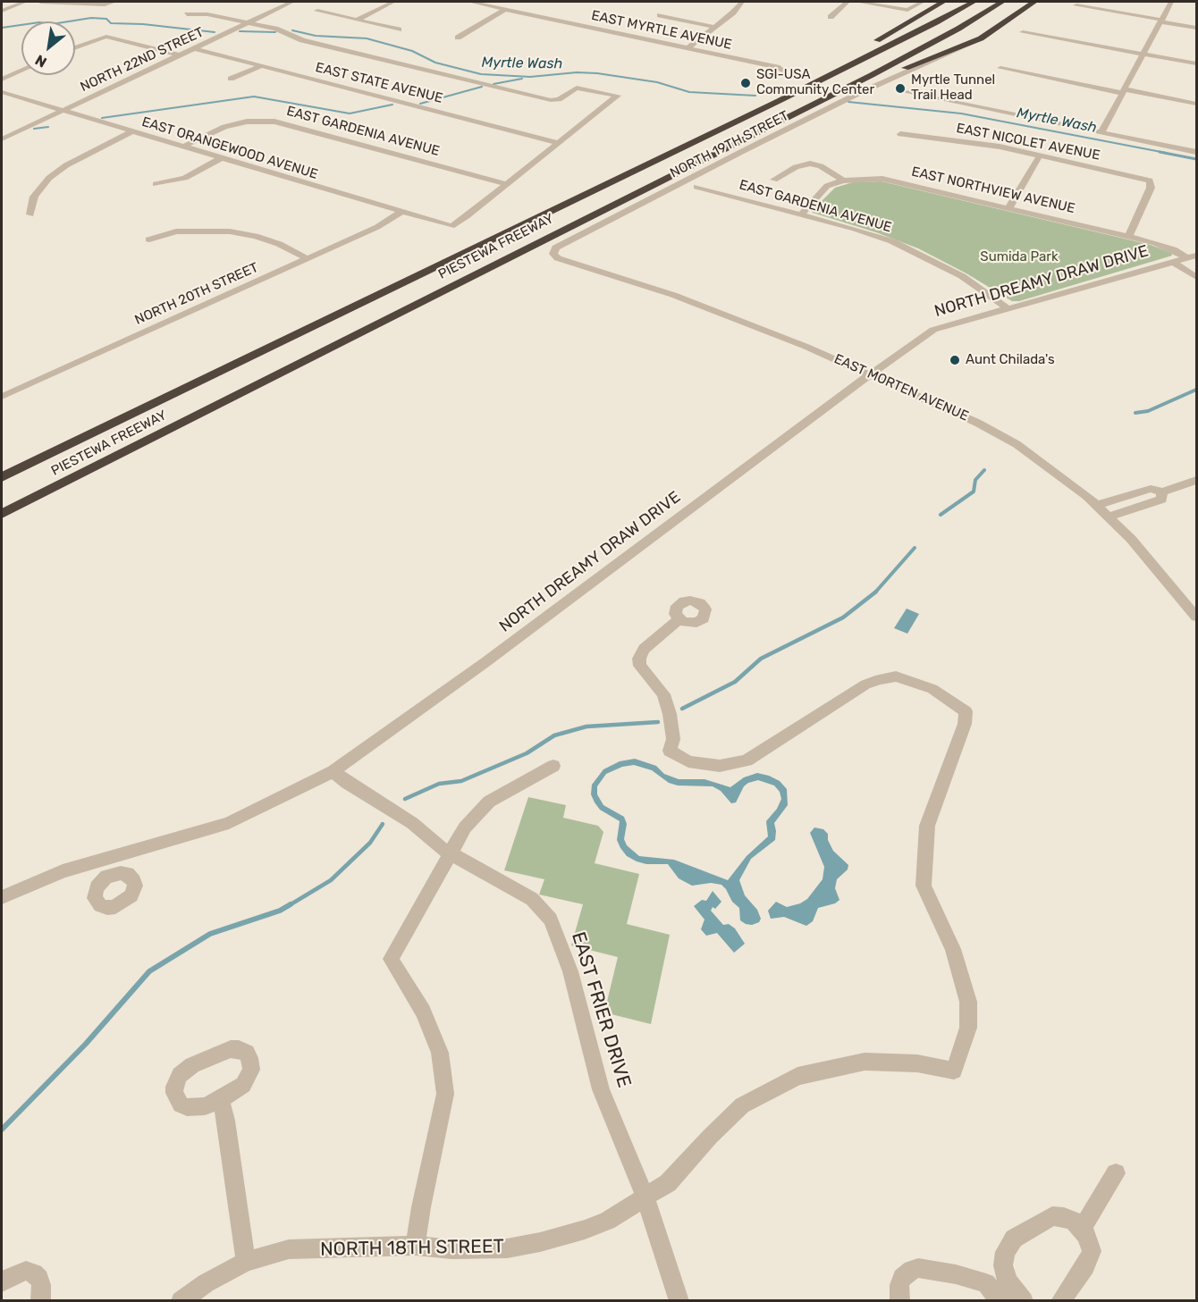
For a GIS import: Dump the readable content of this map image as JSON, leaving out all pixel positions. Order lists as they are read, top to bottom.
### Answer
{
  "streets": {
    "highway": ["PIESTEWA FREEWAY"],
    "street": [
      "EAST MYRTLE AVENUE",
      "NORTH 22ND STREET",
      "EAST STATE AVENUE",
      "EAST GARDENIA AVENUE",
      "EAST NICOLET AVENUE",
      "NORTH 19TH STREET",
      "EAST ORANGEWOOD AVENUE",
      "EAST NORTHVIEW AVENUE",
      "NORTH DREAMY DRAW DRIVE",
      "NORTH 20TH STREET",
      "EAST MORTEN AVENUE",
      "EAST FRIER DRIVE",
      "NORTH 18TH STREET"
    ]
  },
  "crossings": [
    ["NORTH 22ND STREET", "EAST STATE AVENUE"],
    ["NORTH 22ND STREET", "EAST ORANGEWOOD AVENUE"],
    ["EAST GARDENIA AVENUE", "EAST ORANGEWOOD AVENUE"],
    ["EAST GARDENIA AVENUE", "EAST NORTHVIEW AVENUE"],
    ["EAST GARDENIA AVENUE", "NORTH DREAMY DRAW DRIVE"],
    ["EAST NICOLET AVENUE", "EAST NORTHVIEW AVENUE"],
    ["NORTH 19TH STREET", "EAST MORTEN AVENUE"],
    ["EAST ORANGEWOOD AVENUE", "NORTH 20TH STREET"],
    ["EAST NORTHVIEW AVENUE", "NORTH DREAMY DRAW DRIVE"],
    ["NORTH DREAMY DRAW DRIVE", "EAST MORTEN AVENUE"],
    ["NORTH DREAMY DRAW DRIVE", "EAST FRIER DRIVE"],
    ["EAST FRIER DRIVE", "NORTH 18TH STREET"]
  ],
  "water": ["Myrtle Wash"],
  "parks": ["Sumida Park"],
  "places": ["SGI-USA Community Center", "Myrtle Tunnel Trail Head", "Aunt Chilada's"],
  "north": "bottom left"
}
